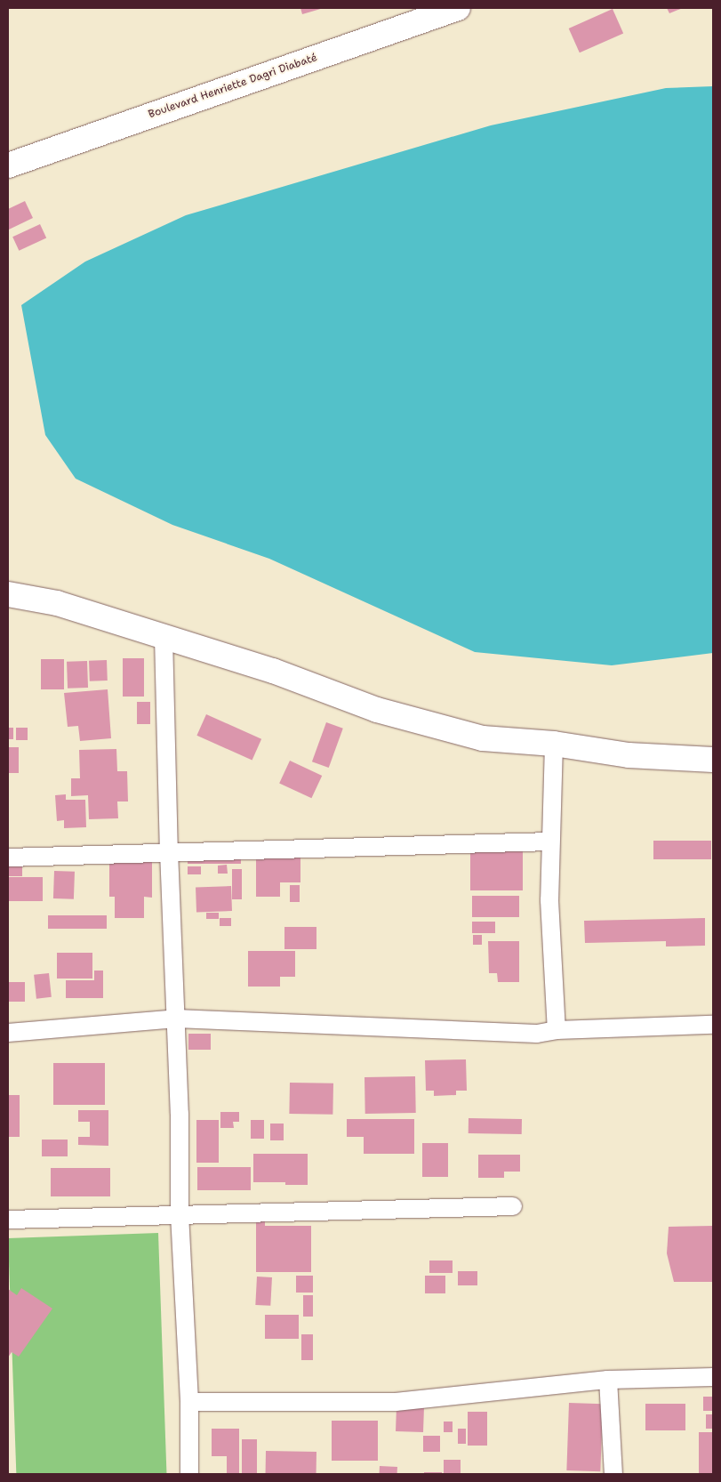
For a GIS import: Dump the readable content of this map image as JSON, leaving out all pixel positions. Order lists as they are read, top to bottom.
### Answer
{
  "streets": {
    "street": ["Boulevard Henriette Dagri Diabaté"]
  }
}
